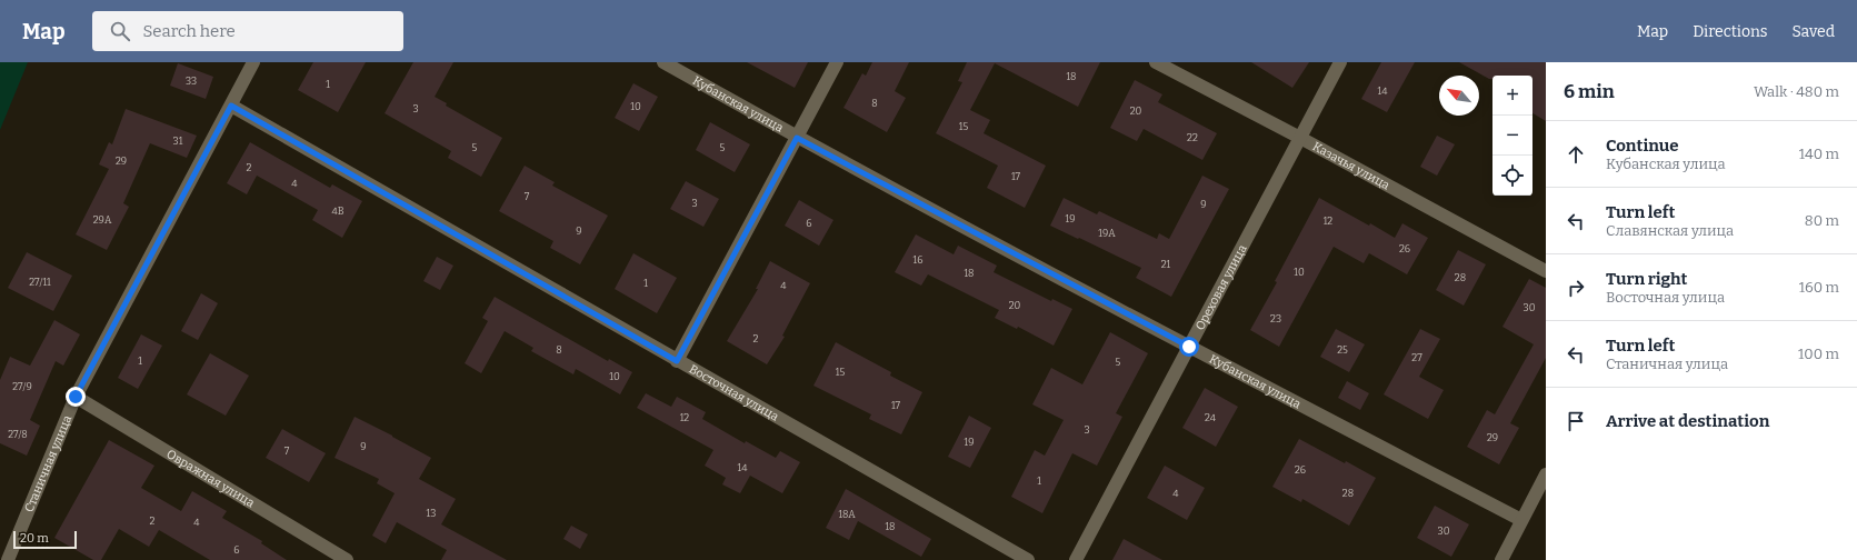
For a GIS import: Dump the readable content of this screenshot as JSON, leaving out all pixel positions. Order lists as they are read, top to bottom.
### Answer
{
  "streets": {
    "street": [
      "Кубанская улица",
      "Казачья улица",
      "Ореховая улица",
      "Восточная улица",
      "Станичная улица",
      "Овражная улица"
    ]
  },
  "crossings": [
    ["Кубанская улица", "Ореховая улица"],
    ["Казачья улица", "Ореховая улица"],
    ["Восточная улица", "Станичная улица"],
    ["Станичная улица", "Овражная улица"]
  ],
  "house_numbers": [
    "18",
    "33",
    "1",
    "14",
    "8",
    "10",
    "3",
    "20",
    "15",
    "22",
    "31",
    "5",
    "5",
    "29",
    "2",
    "17",
    "4",
    "7",
    "3",
    "9",
    "4В",
    "19",
    "29А",
    "12",
    "6",
    "9",
    "19А",
    "26",
    "16",
    "21",
    "10",
    "18",
    "28",
    "27/11",
    "1",
    "4",
    "20",
    "30",
    "23",
    "2",
    "8",
    "25",
    "27",
    "1",
    "5",
    "15",
    "10",
    "27/9",
    "17",
    "12",
    "24",
    "3",
    "27/8",
    "29",
    "19",
    "9",
    "7",
    "14",
    "26",
    "1",
    "4",
    "28",
    "13",
    "18А",
    "2",
    "4",
    "18",
    "30",
    "6"
  ],
  "scale_bar": "20 m",
  "north": "top left",
  "page": {
    "header": "Map",
    "search": "Search here",
    "nav": ["Map", "Directions", "Saved"],
    "heading": ["6 min", "Walk · 480 m"],
    "map_buttons": ["+", "−"],
    "list": [
      ["Continue", "Кубанская улица", "140 m"],
      ["Turn left", "Славянская улица", "80 m"],
      ["Turn right", "Восточная улица", "160 m"],
      ["Turn left", "Станичная улица", "100 m"],
      "Arrive at destination"
    ],
    "scale": "20 m"
  }
}
